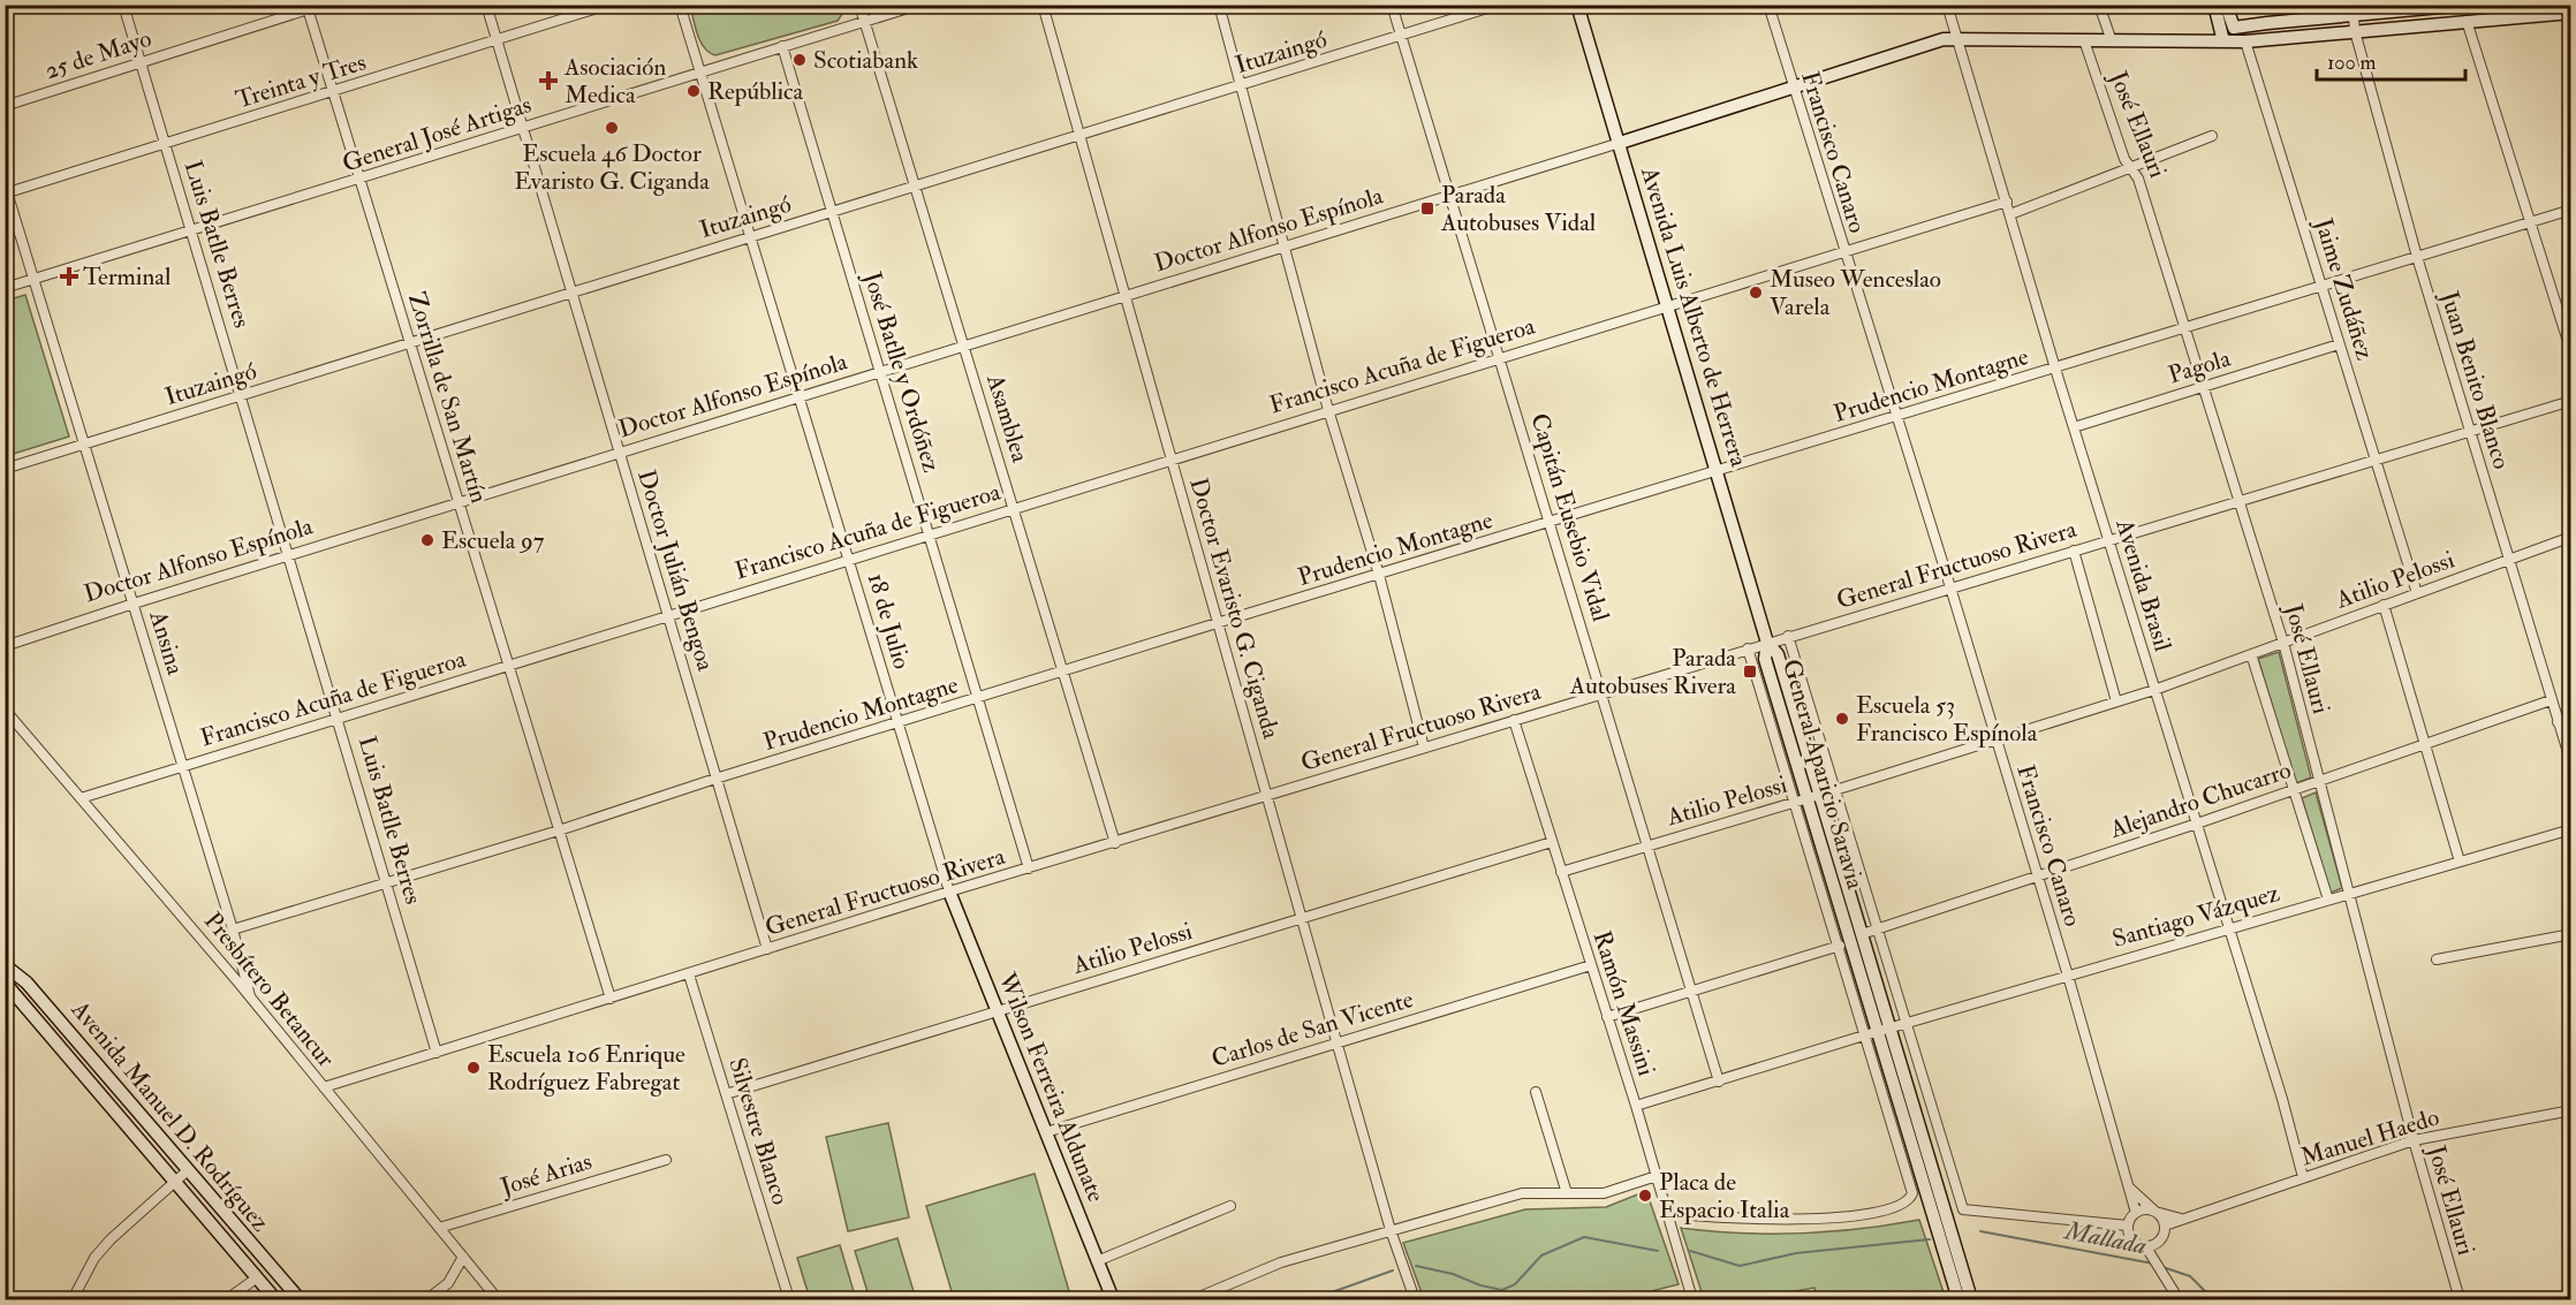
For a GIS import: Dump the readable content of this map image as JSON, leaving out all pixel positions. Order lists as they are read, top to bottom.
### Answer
{
  "streets": {
    "street": [
      "Ituzaingó",
      "25 de Mayo",
      "Treinta y Tres",
      "José Ellauri",
      "General José Artigas",
      "Francisco Canaro",
      "Doctor Alfonso Espínola",
      "Luis Batlle Berres",
      "Jaime Zudáñez",
      "Avenida Luis Alberto de Herrera",
      "Francisco Acuña de Figueroa",
      "Pagola",
      "José Batlle y Ordóñez",
      "Juan Benito Blanco",
      "Prudencio Montagne",
      "Zorrilla de San Martín",
      "Asamblea",
      "Capitán Eusebio Vidal",
      "General Fructuoso Rivera",
      "Doctor Julián Bengoa",
      "Atilio Pelossi",
      "Avenida Brasil",
      "Doctor Evaristo G. Ciganda",
      "18 de Julio",
      "Ansina",
      "General Aparicio Saravia",
      "Alejandro Chucarro",
      "Santiago Vázquez",
      "Presbítero Betancur",
      "Ramón Massini",
      "Carlos de San Vicente",
      "Wilson Ferreira Aldunate",
      "Avenida Manuel D. Rodríguez",
      "Silvestre Blanco",
      "Manuel Haedo",
      "José Arias"
    ]
  },
  "crossings": [
    ["Ituzaingó", "Luis Batlle Berres"],
    ["Ituzaingó", "José Batlle y Ordóñez"],
    ["Ituzaingó", "Zorrilla de San Martín"],
    ["Ituzaingó", "Asamblea"],
    ["Ituzaingó", "Capitán Eusebio Vidal"],
    ["Ituzaingó", "Doctor Julián Bengoa"],
    ["Ituzaingó", "Doctor Evaristo G. Ciganda"],
    ["Ituzaingó", "18 de Julio"],
    ["Ituzaingó", "Ansina"],
    ["25 de Mayo", "Luis Batlle Berres"],
    ["25 de Mayo", "Zorrilla de San Martín"],
    ["Treinta y Tres", "Luis Batlle Berres"],
    ["Treinta y Tres", "Zorrilla de San Martín"],
    ["Treinta y Tres", "Doctor Julián Bengoa"],
    ["Treinta y Tres", "Ansina"],
    ["José Ellauri", "Doctor Alfonso Espínola"],
    ["José Ellauri", "Pagola"],
    ["José Ellauri", "Prudencio Montagne"],
    ["José Ellauri", "General Fructuoso Rivera"],
    ["José Ellauri", "Atilio Pelossi"],
    ["José Ellauri", "Alejandro Chucarro"],
    ["José Ellauri", "Santiago Vázquez"],
    ["José Ellauri", "Manuel Haedo"],
    ["General José Artigas", "Luis Batlle Berres"],
    ["General José Artigas", "José Batlle y Ordóñez"],
    ["General José Artigas", "Zorrilla de San Martín"],
    ["General José Artigas", "Asamblea"],
    ["General José Artigas", "Doctor Julián Bengoa"],
    ["General José Artigas", "18 de Julio"],
    ["General José Artigas", "Ansina"],
    ["Francisco Canaro", "Doctor Alfonso Espínola"],
    ["Francisco Canaro", "Francisco Acuña de Figueroa"],
    ["Francisco Canaro", "Prudencio Montagne"],
    ["Francisco Canaro", "General Fructuoso Rivera"],
    ["Francisco Canaro", "Atilio Pelossi"],
    ["Francisco Canaro", "General Aparicio Saravia"],
    ["Francisco Canaro", "Alejandro Chucarro"],
    ["Francisco Canaro", "Santiago Vázquez"],
    ["Francisco Canaro", "Manuel Haedo"],
    ["Doctor Alfonso Espínola", "Luis Batlle Berres"],
    ["Doctor Alfonso Espínola", "Jaime Zudáñez"],
    ["Doctor Alfonso Espínola", "Avenida Luis Alberto de Herrera"],
    ["Doctor Alfonso Espínola", "José Batlle y Ordóñez"],
    ["Doctor Alfonso Espínola", "Juan Benito Blanco"],
    ["Doctor Alfonso Espínola", "Zorrilla de San Martín"],
    ["Doctor Alfonso Espínola", "Asamblea"],
    ["Doctor Alfonso Espínola", "Capitán Eusebio Vidal"],
    ["Doctor Alfonso Espínola", "Doctor Julián Bengoa"],
    ["Doctor Alfonso Espínola", "Avenida Brasil"],
    ["Doctor Alfonso Espínola", "Doctor Evaristo G. Ciganda"],
    ["Doctor Alfonso Espínola", "18 de Julio"],
    ["Doctor Alfonso Espínola", "Ansina"],
    ["Luis Batlle Berres", "Francisco Acuña de Figueroa"],
    ["Luis Batlle Berres", "Prudencio Montagne"],
    ["Luis Batlle Berres", "General Fructuoso Rivera"],
    ["Jaime Zudáñez", "Pagola"],
    ["Jaime Zudáñez", "Prudencio Montagne"],
    ["Jaime Zudáñez", "General Fructuoso Rivera"],
    ["Jaime Zudáñez", "Atilio Pelossi"],
    ["Avenida Luis Alberto de Herrera", "Francisco Acuña de Figueroa"],
    ["Avenida Luis Alberto de Herrera", "Prudencio Montagne"],
    ["Avenida Luis Alberto de Herrera", "General Fructuoso Rivera"],
    ["Avenida Luis Alberto de Herrera", "General Aparicio Saravia"],
    ["Francisco Acuña de Figueroa", "José Batlle y Ordóñez"],
    ["Francisco Acuña de Figueroa", "Zorrilla de San Martín"],
    ["Francisco Acuña de Figueroa", "Asamblea"],
    ["Francisco Acuña de Figueroa", "Capitán Eusebio Vidal"],
    ["Francisco Acuña de Figueroa", "Doctor Julián Bengoa"],
    ["Francisco Acuña de Figueroa", "Avenida Brasil"],
    ["Francisco Acuña de Figueroa", "Doctor Evaristo G. Ciganda"],
    ["Francisco Acuña de Figueroa", "18 de Julio"],
    ["Francisco Acuña de Figueroa", "Ansina"],
    ["Francisco Acuña de Figueroa", "Presbítero Betancur"],
    ["Pagola", "Avenida Brasil"],
    ["José Batlle y Ordóñez", "Prudencio Montagne"],
    ["José Batlle y Ordóñez", "General Fructuoso Rivera"],
    ["Juan Benito Blanco", "Prudencio Montagne"],
    ["Juan Benito Blanco", "General Fructuoso Rivera"],
    ["Juan Benito Blanco", "Atilio Pelossi"],
    ["Juan Benito Blanco", "Alejandro Chucarro"],
    ["Prudencio Montagne", "Zorrilla de San Martín"],
    ["Prudencio Montagne", "Asamblea"],
    ["Prudencio Montagne", "Capitán Eusebio Vidal"],
    ["Prudencio Montagne", "Doctor Julián Bengoa"],
    ["Prudencio Montagne", "Avenida Brasil"],
    ["Prudencio Montagne", "Doctor Evaristo G. Ciganda"],
    ["Prudencio Montagne", "18 de Julio"],
    ["Prudencio Montagne", "Ansina"],
    ["Zorrilla de San Martín", "General Fructuoso Rivera"],
    ["Asamblea", "General Fructuoso Rivera"],
    ["Capitán Eusebio Vidal", "General Fructuoso Rivera"],
    ["Capitán Eusebio Vidal", "Atilio Pelossi"],
    ["Capitán Eusebio Vidal", "Santiago Vázquez"],
    ["General Fructuoso Rivera", "Doctor Julián Bengoa"],
    ["General Fructuoso Rivera", "Avenida Brasil"],
    ["General Fructuoso Rivera", "Doctor Evaristo G. Ciganda"],
    ["General Fructuoso Rivera", "18 de Julio"],
    ["General Fructuoso Rivera", "General Aparicio Saravia"],
    ["General Fructuoso Rivera", "Presbítero Betancur"],
    ["General Fructuoso Rivera", "Ramón Massini"],
    ["General Fructuoso Rivera", "Wilson Ferreira Aldunate"],
    ["General Fructuoso Rivera", "Silvestre Blanco"],
    ["Atilio Pelossi", "Avenida Brasil"],
    ["Atilio Pelossi", "Doctor Evaristo G. Ciganda"],
    ["Atilio Pelossi", "General Aparicio Saravia"],
    ["Atilio Pelossi", "Ramón Massini"],
    ["Atilio Pelossi", "Wilson Ferreira Aldunate"],
    ["Atilio Pelossi", "Silvestre Blanco"],
    ["Avenida Brasil", "Alejandro Chucarro"],
    ["Avenida Brasil", "Santiago Vázquez"],
    ["Avenida Brasil", "Manuel Haedo"],
    ["Doctor Evaristo G. Ciganda", "Carlos de San Vicente"],
    ["18 de Julio", "Wilson Ferreira Aldunate"],
    ["Ansina", "Presbítero Betancur"],
    ["General Aparicio Saravia", "Alejandro Chucarro"],
    ["General Aparicio Saravia", "Santiago Vázquez"],
    ["General Aparicio Saravia", "Ramón Massini"],
    ["General Aparicio Saravia", "Manuel Haedo"],
    ["Santiago Vázquez", "Ramón Massini"],
    ["Presbítero Betancur", "José Arias"],
    ["Ramón Massini", "Carlos de San Vicente"],
    ["Carlos de San Vicente", "Wilson Ferreira Aldunate"]
  ],
  "water": ["Mallada"],
  "places": {
    "other": [
      "Scotiabank",
      "República",
      "Escuela 46 Doctor Evaristo G. Ciganda",
      "Museo Wenceslao Varela",
      "Escuela 97",
      "Escuela 53 Francisco Espínola",
      "Escuela 106 Enrique Rodríguez Fabregat",
      "Placa de Espacio Italia"
    ],
    "health": ["Asociación Medica", "Terminal"],
    "transit": ["Parada Autobuses Vidal", "Parada Autobuses Rivera"]
  },
  "scale_bar": "100 m"
}
